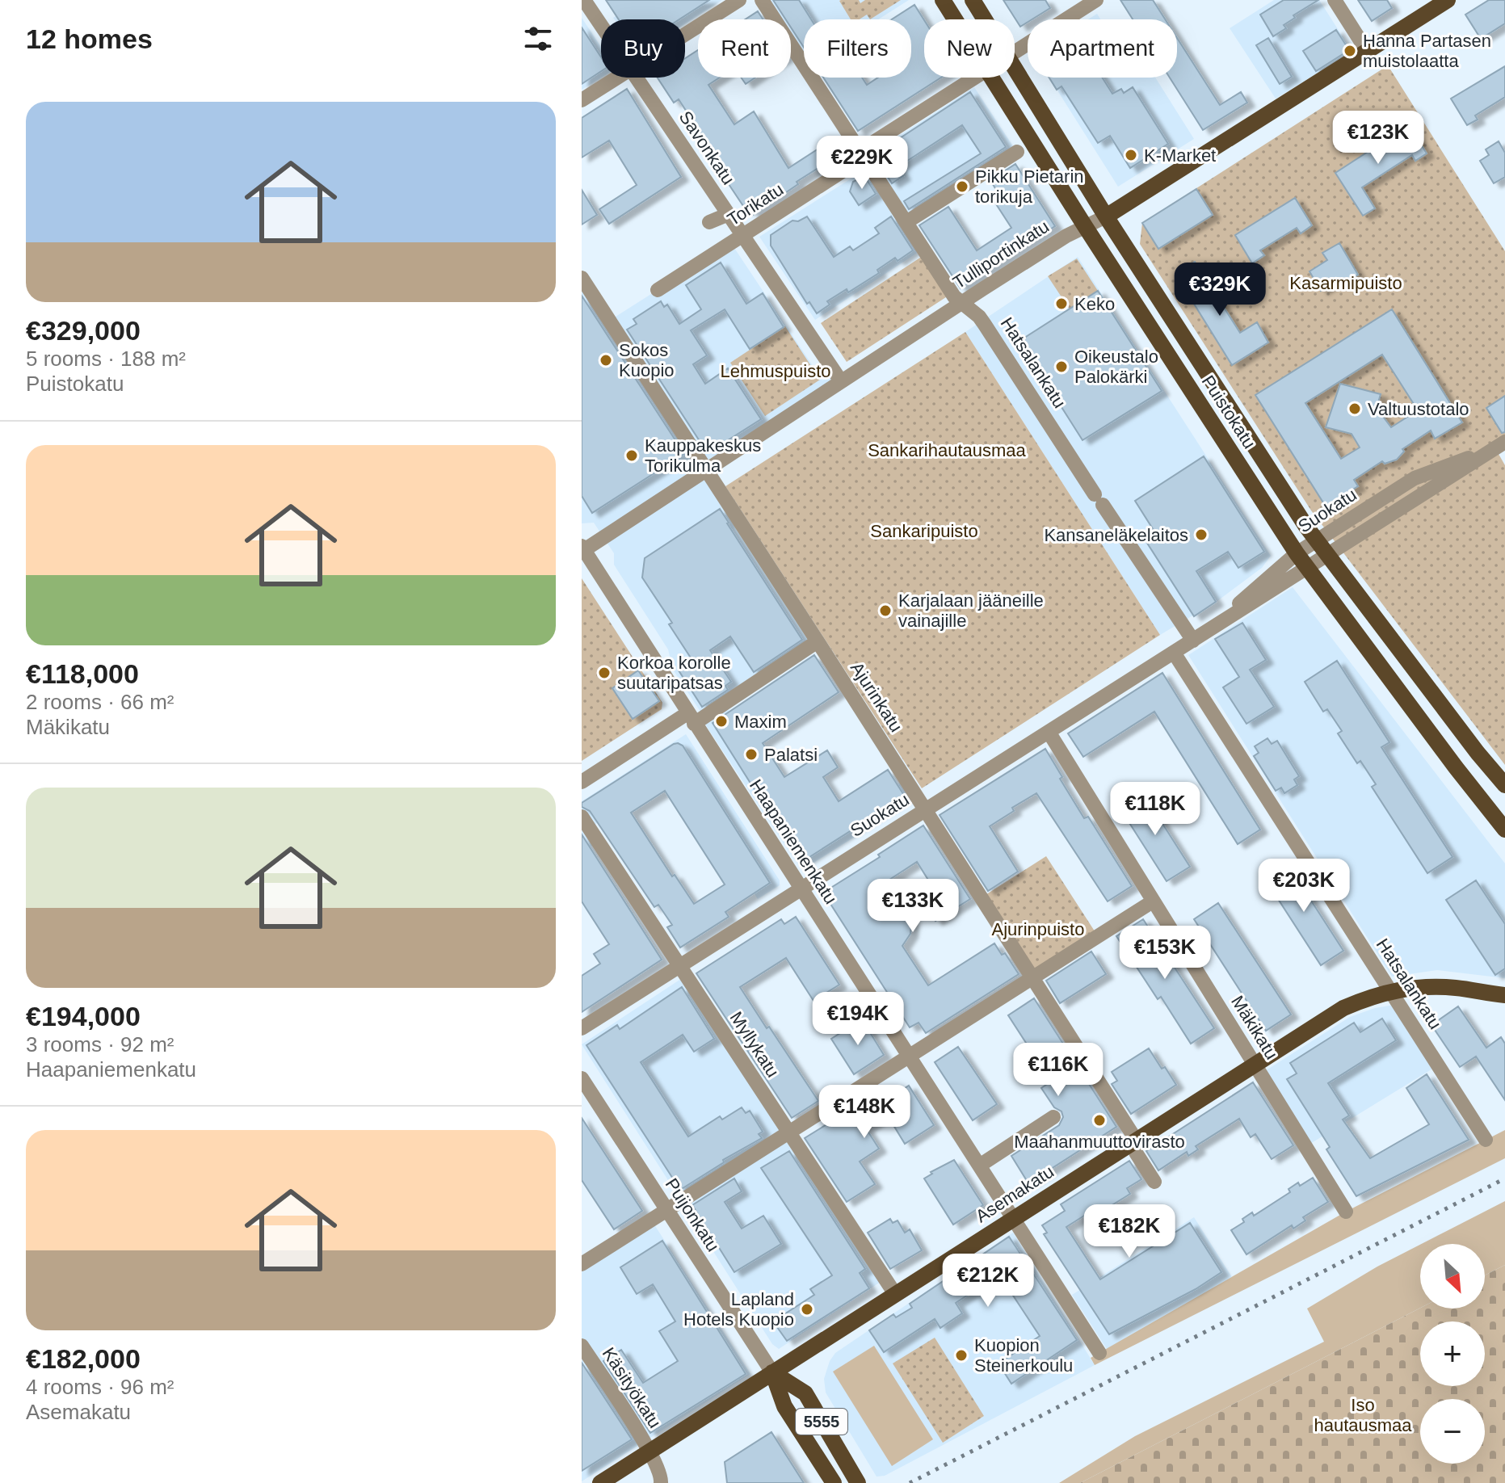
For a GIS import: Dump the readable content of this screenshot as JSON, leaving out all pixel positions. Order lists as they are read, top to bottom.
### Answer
{
  "streets": {
    "main road": [
      "Tulliportinkatu",
      "Puistokatu",
      "Asemakatu",
      "Puijonkatu",
      "5555"
    ],
    "street": [
      "Savonkatu",
      "Torikatu",
      "Hatsalankatu",
      "Suokatu",
      "Ajurinkatu",
      "Haapaniemenkatu",
      "Mäkikatu",
      "Myllykatu",
      "Käsityökatu"
    ]
  },
  "crossings": [
    ["Savonkatu", "Torikatu"],
    ["Savonkatu", "Tulliportinkatu"],
    ["Torikatu", "Hatsalankatu"],
    ["Tulliportinkatu", "Hatsalankatu"],
    ["Tulliportinkatu", "Puistokatu"],
    ["Tulliportinkatu", "Ajurinkatu"],
    ["Tulliportinkatu", "Haapaniemenkatu"],
    ["Hatsalankatu", "Suokatu"],
    ["Hatsalankatu", "Asemakatu"],
    ["Puistokatu", "Suokatu"],
    ["Suokatu", "Ajurinkatu"],
    ["Suokatu", "Haapaniemenkatu"],
    ["Suokatu", "Mäkikatu"],
    ["Suokatu", "Myllykatu"],
    ["Ajurinkatu", "Asemakatu"],
    ["Haapaniemenkatu", "Asemakatu"],
    ["Mäkikatu", "Asemakatu"],
    ["Myllykatu", "Asemakatu"],
    ["Asemakatu", "Puijonkatu"],
    ["Asemakatu", "Käsityökatu"]
  ],
  "parks": [
    "Kasarmipuisto",
    "Lehmuspuisto",
    "Sankarihautausmaa",
    "Sankaripuisto",
    "Ajurinpuisto",
    "Iso hautausmaa"
  ],
  "places": [
    "Hanna Partasen muistolaatta",
    "K-Market",
    "Pikku Pietarin torikuja",
    "Keko",
    "Sokos Kuopio",
    "Oikeustalo Palokärki",
    "Valtuustotalo",
    "Kauppakeskus Torikulma",
    "Kansaneläkelaitos",
    "Karjalaan jääneille vainajille",
    "Korkoa korolle suutaripatsas",
    "Maxim",
    "Palatsi",
    "Maahanmuuttovirasto",
    "Lapland Hotels Kuopio",
    "Kuopion Steinerkoulu"
  ],
  "north": "bottom right",
  "page": {
    "heading": "12 homes",
    "chip": [
      "Buy",
      "Rent",
      "Filters",
      "New",
      "Apartment"
    ],
    "list": [
      {
        "name": "€329,000",
        "note": "5 rooms · 188 m² · Puistokatu"
      },
      {
        "name": "€118,000",
        "note": "2 rooms · 66 m² · Mäkikatu"
      },
      {
        "name": "€194,000",
        "note": "3 rooms · 92 m² · Haapaniemenkatu"
      },
      {
        "name": "€182,000",
        "note": "4 rooms · 96 m² · Asemakatu"
      }
    ],
    "price": [
      "€123K",
      "€229K",
      "€329K",
      "€118K",
      "€203K",
      "€133K",
      "€153K",
      "€194K",
      "€116K",
      "€148K",
      "€182K",
      "€212K"
    ],
    "map_buttons": ["+", "−"]
  }
}
